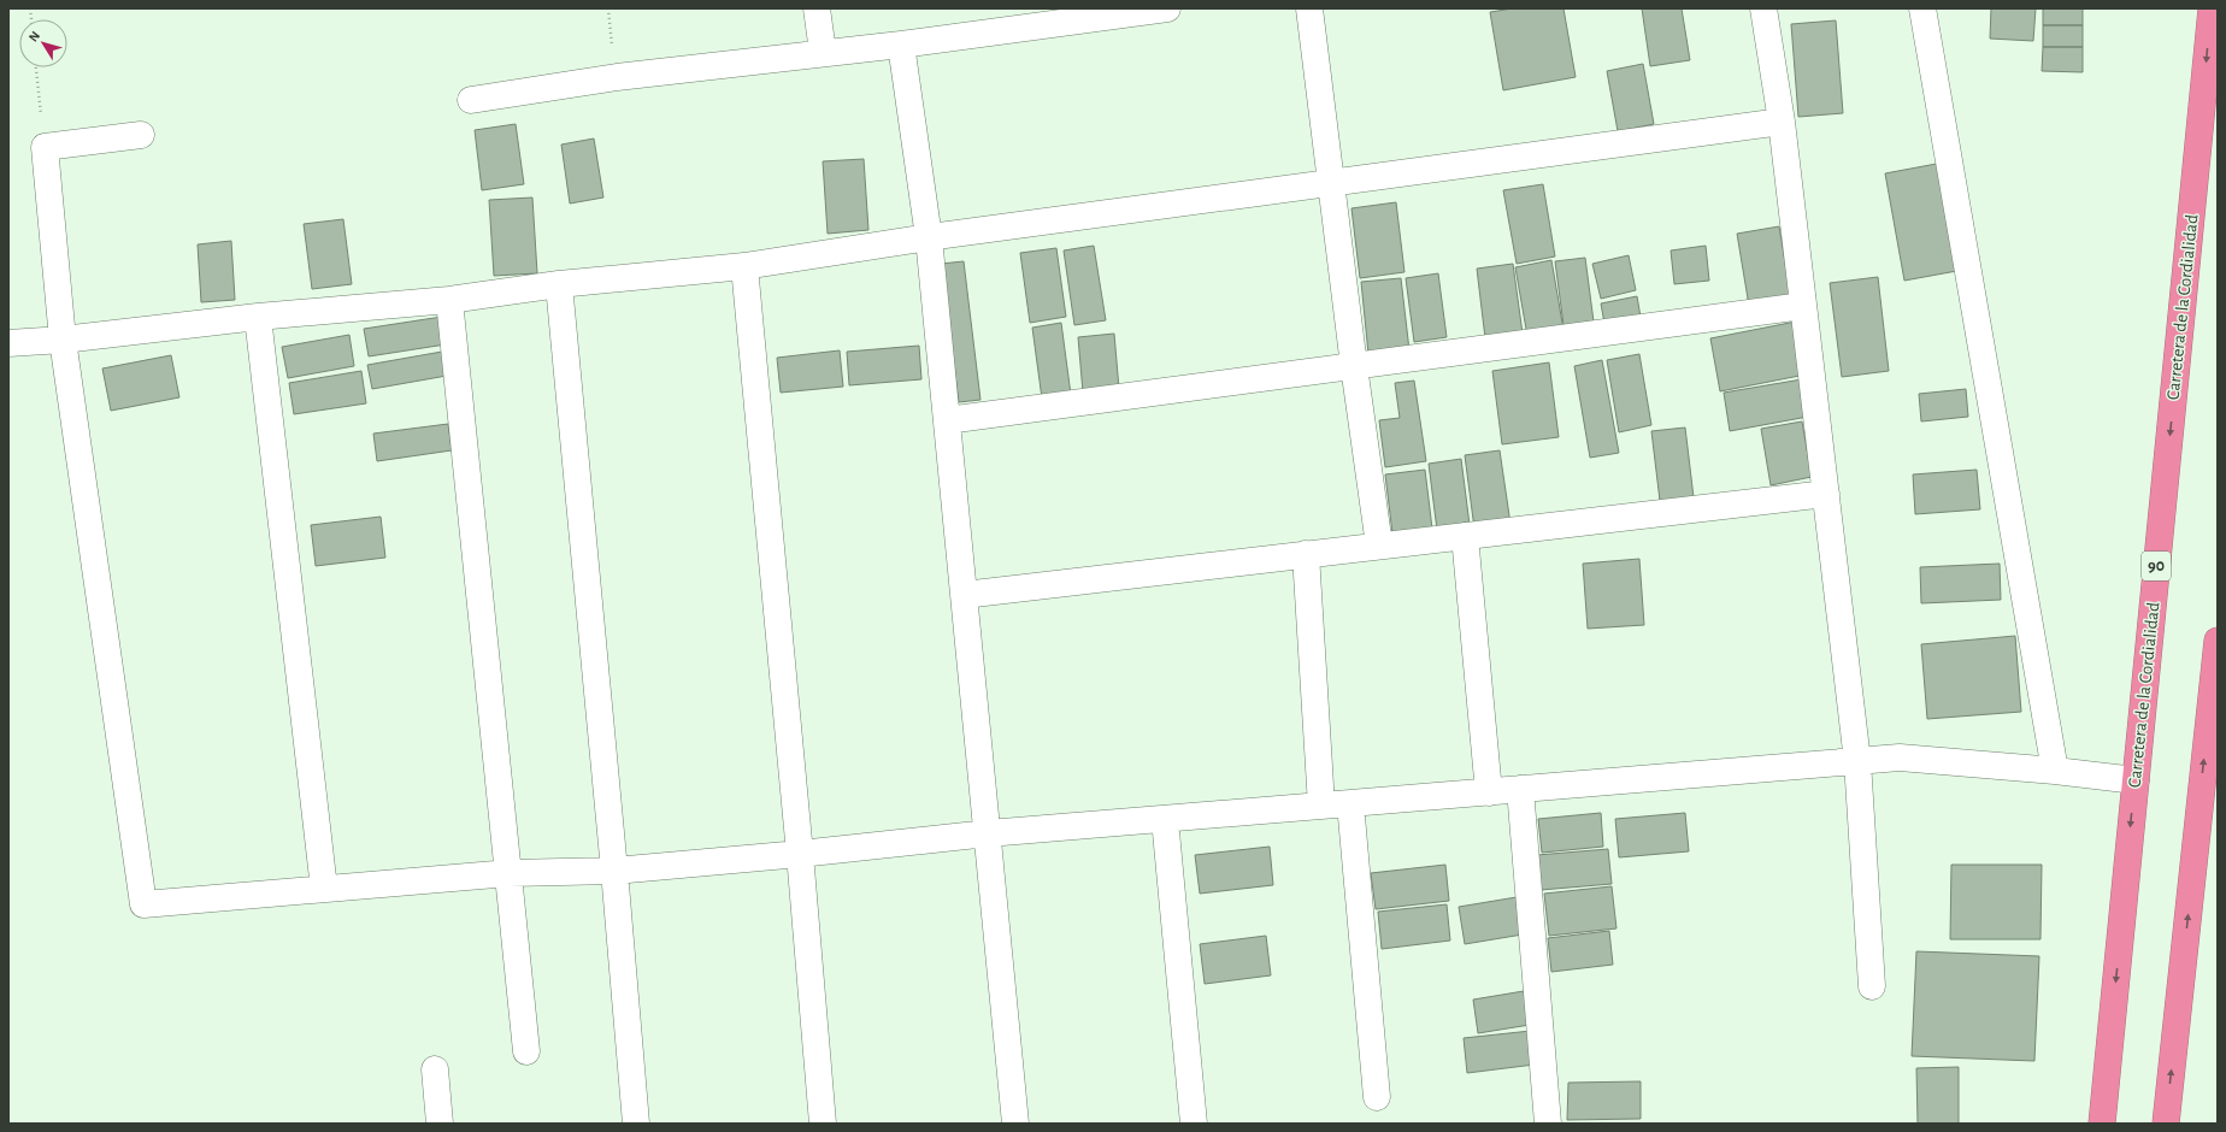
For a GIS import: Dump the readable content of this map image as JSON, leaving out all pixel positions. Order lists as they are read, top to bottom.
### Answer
{
  "streets": {
    "highway": ["Carretera de la Cordialidad", "90"]
  },
  "north": "top left"
}
